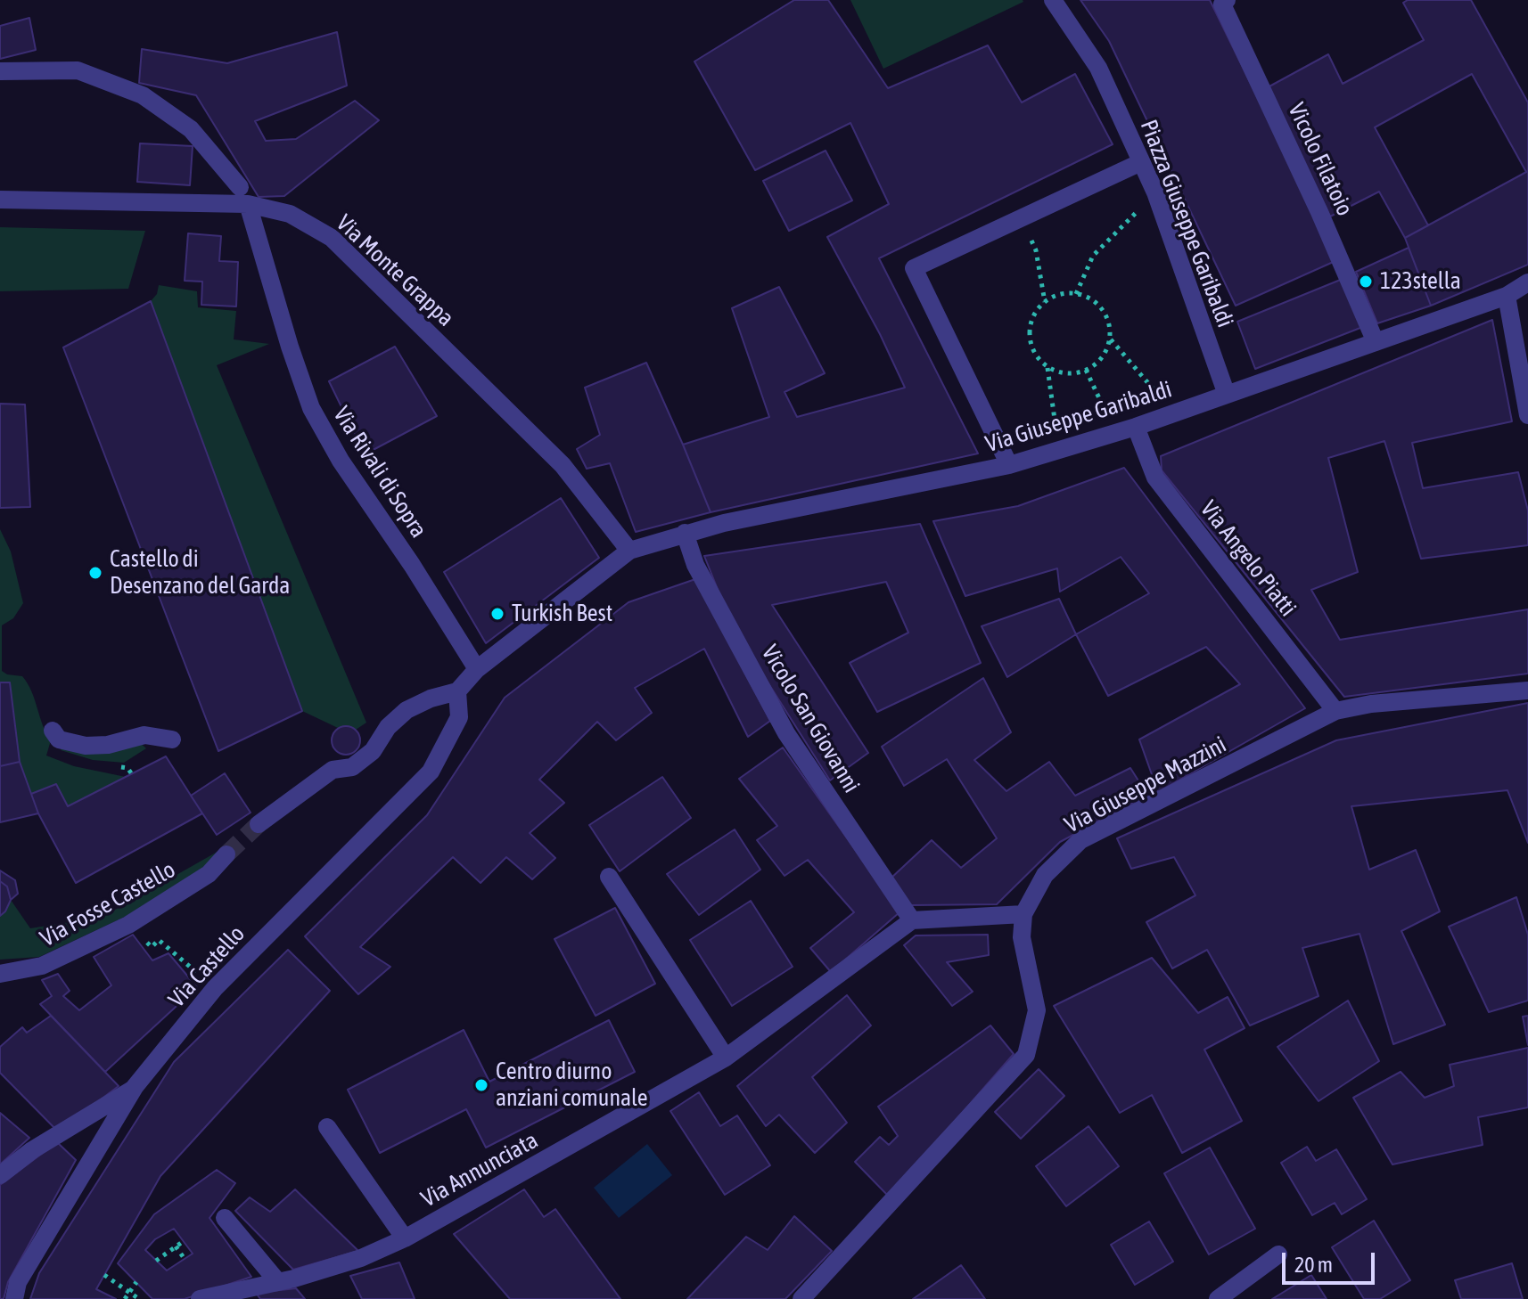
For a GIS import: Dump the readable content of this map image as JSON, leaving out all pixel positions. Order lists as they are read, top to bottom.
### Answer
{
  "streets": {
    "street": [
      "Vicolo Filatoio",
      "Piazza Giuseppe Garibaldi",
      "Via Monte Grappa",
      "Via Giuseppe Garibaldi",
      "Via Rivali di Sopra",
      "Via Angelo Piatti",
      "Vicolo San Giovanni",
      "Via Giuseppe Mazzini",
      "Via Fosse Castello",
      "Via Castello",
      "Via Annunciata"
    ]
  },
  "crossings": [
    ["Vicolo Filatoio", "Via Giuseppe Garibaldi"],
    ["Piazza Giuseppe Garibaldi", "Via Giuseppe Garibaldi"],
    ["Via Monte Grappa", "Via Giuseppe Garibaldi"],
    ["Via Monte Grappa", "Via Rivali di Sopra"],
    ["Via Giuseppe Garibaldi", "Via Angelo Piatti"],
    ["Via Giuseppe Garibaldi", "Vicolo San Giovanni"],
    ["Via Angelo Piatti", "Via Giuseppe Mazzini"],
    ["Vicolo San Giovanni", "Via Annunciata"]
  ],
  "places": [
    "123stella",
    "Castello di Desenzano del Garda",
    "Turkish Best",
    "Centro diurno anziani comunale"
  ],
  "scale_bar": "20 m"
}
